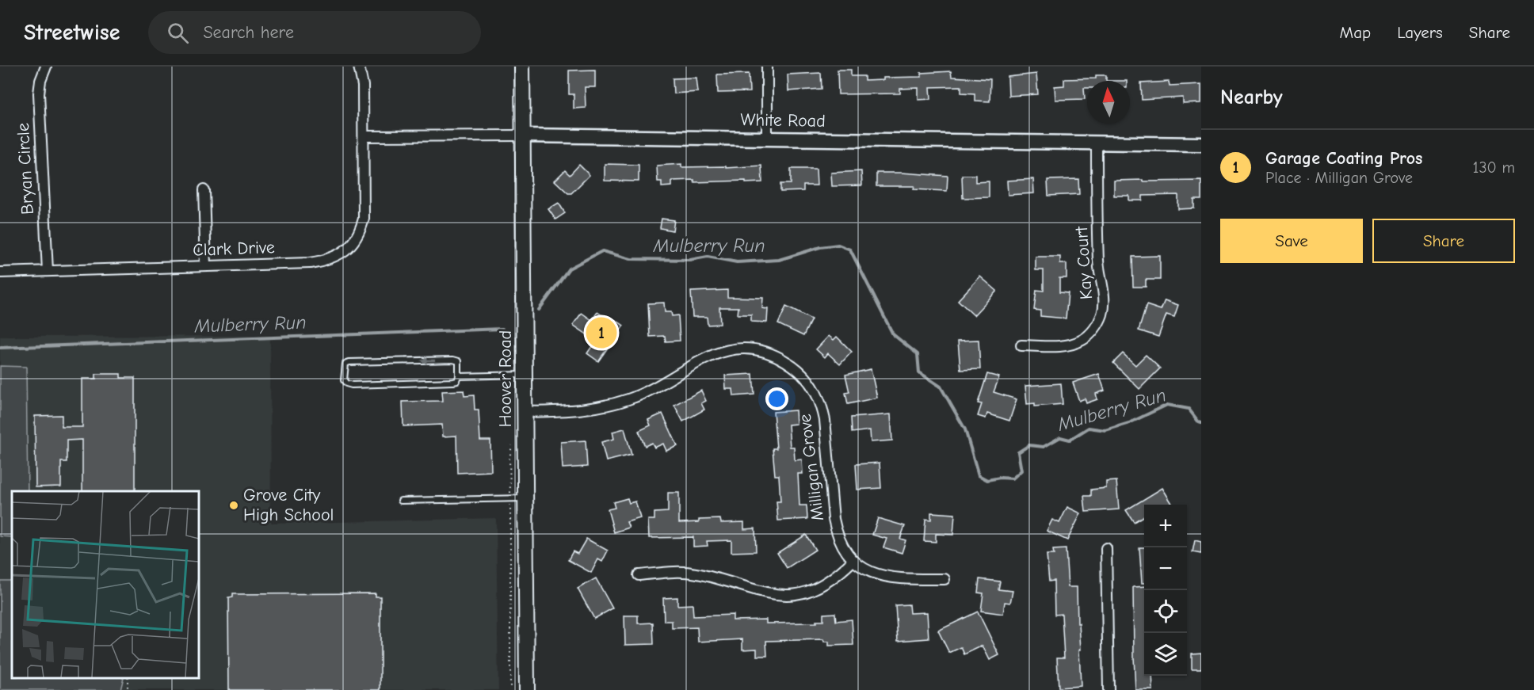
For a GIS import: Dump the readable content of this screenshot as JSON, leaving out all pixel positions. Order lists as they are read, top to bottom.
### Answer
{
  "streets": {
    "main road": ["Hoover Road"],
    "street": [
      "White Road",
      "Bryan Circle",
      "Clark Drive",
      "Kay Court",
      "Milligan Grove"
    ]
  },
  "crossings": [
    ["White Road", "Clark Drive"],
    ["White Road", "Kay Court"],
    ["White Road", "Hoover Road"],
    ["Bryan Circle", "Clark Drive"],
    ["Hoover Road", "Milligan Grove"]
  ],
  "water": ["Mulberry Run"],
  "places": ["Grove City High School"],
  "north": "top",
  "page": {
    "header": "Streetwise",
    "search": "Search here",
    "nav": ["Map", "Layers", "Share"],
    "heading": "Nearby",
    "list": [
      {
        "mark": "1",
        "name": "Garage Coating Pros",
        "note": "Place · Milligan Grove",
        "value": "130 m"
      }
    ],
    "buttons": ["Save", "Share"],
    "pins": "1",
    "map_buttons": ["+", "−"]
  }
}
